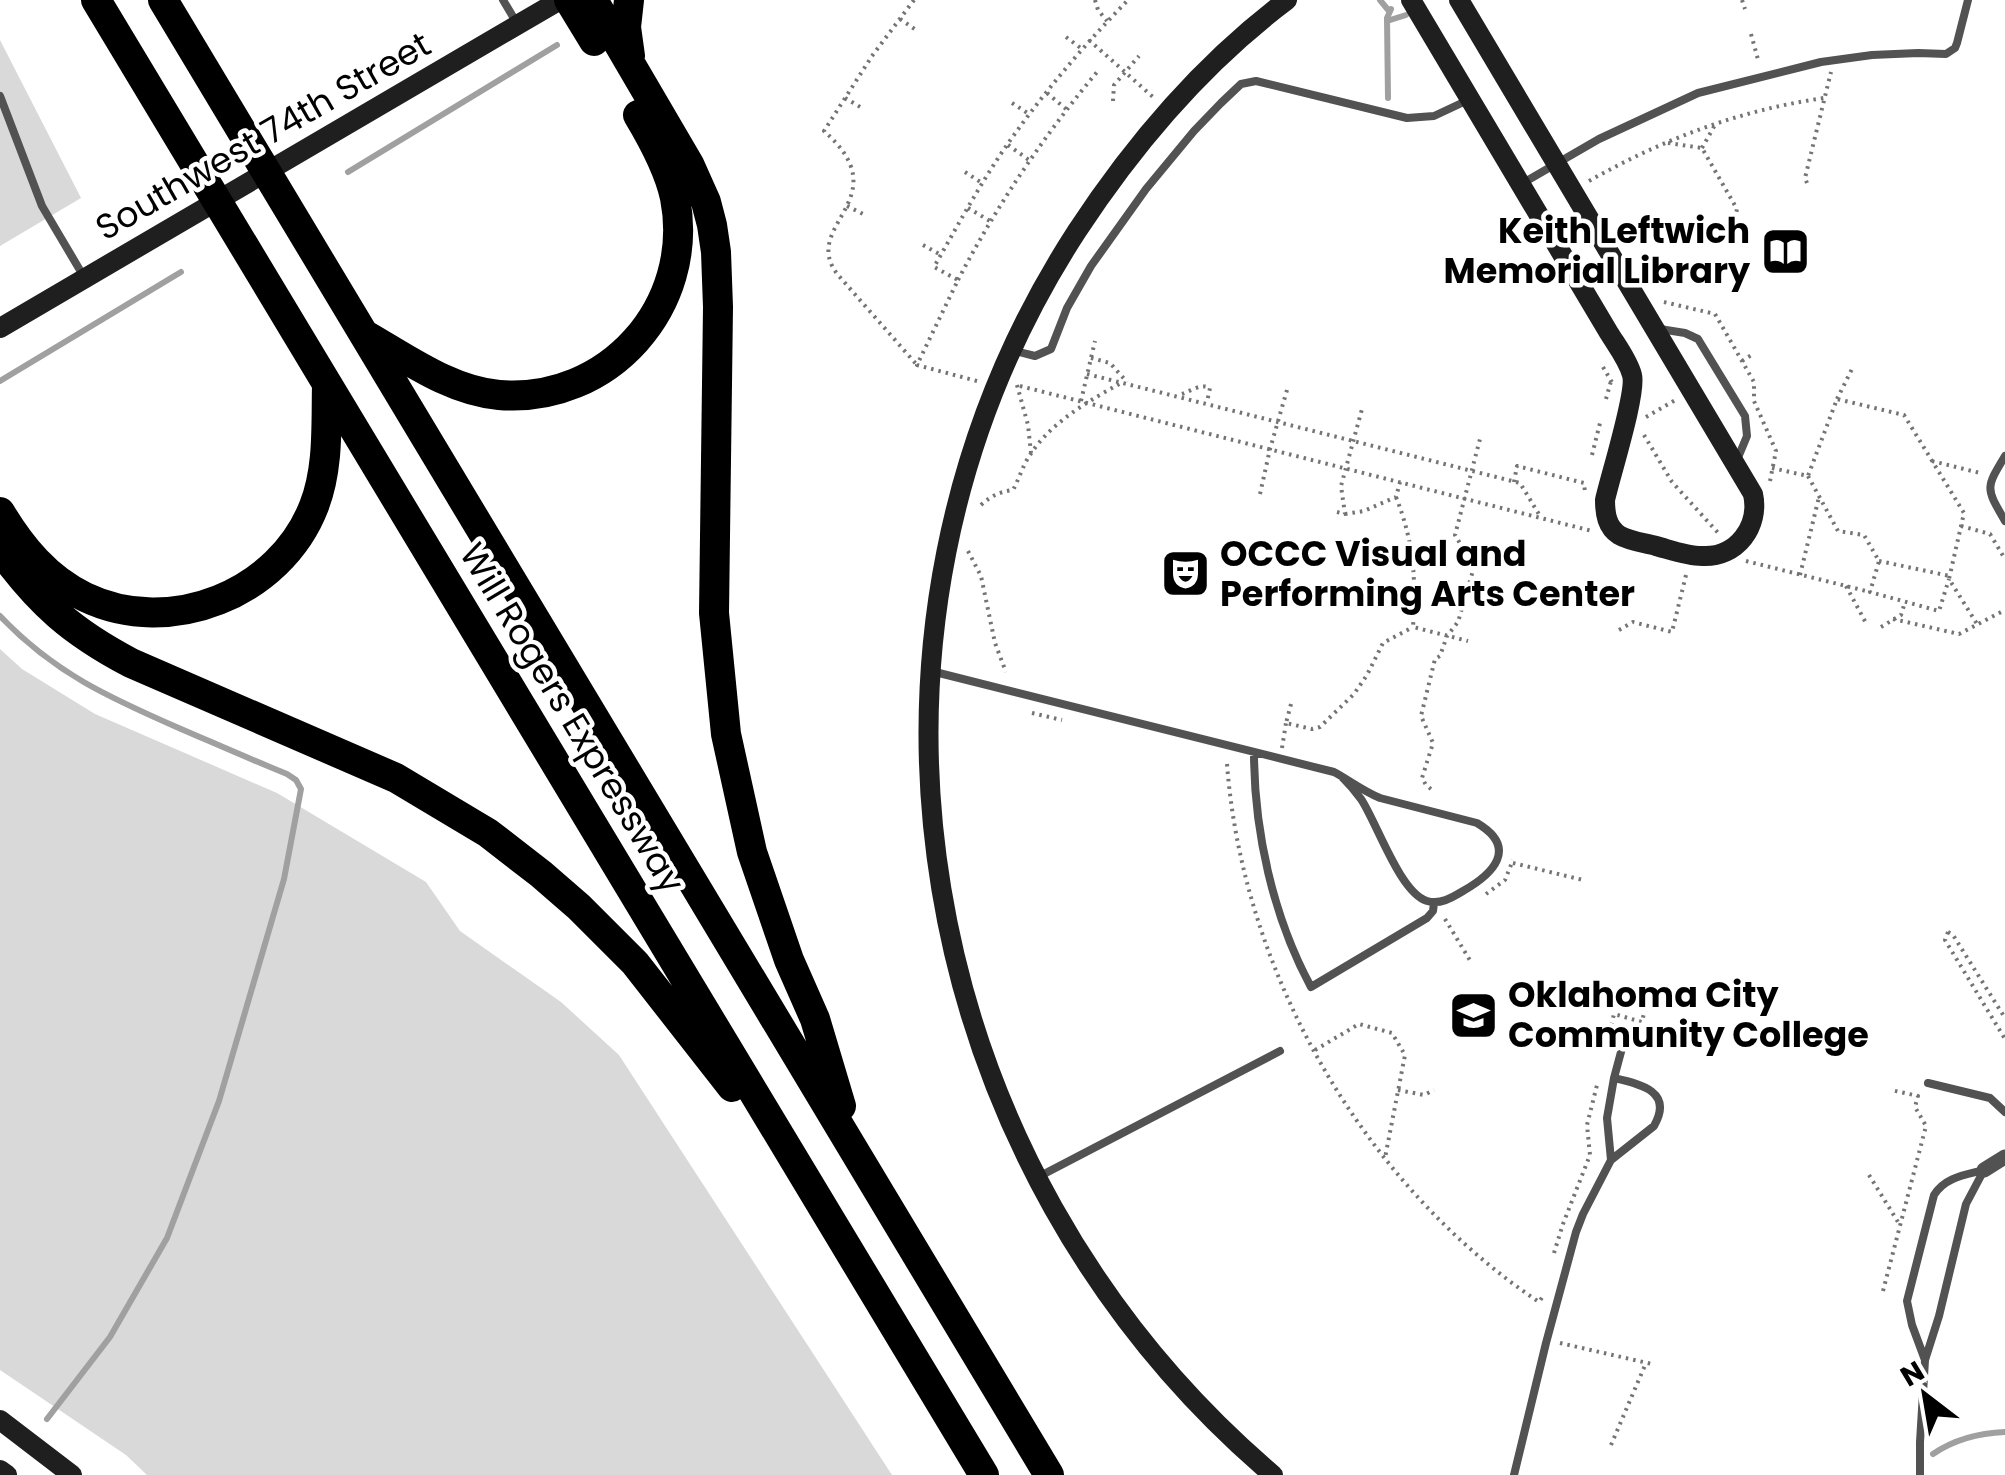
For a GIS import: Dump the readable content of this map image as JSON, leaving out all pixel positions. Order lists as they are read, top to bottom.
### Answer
{
  "streets": {
    "highway": ["Will Rogers Expressway"],
    "street": ["Southwest 74th Street"]
  },
  "places": {
    "library": ["Keith Leftwich Memorial Library"],
    "theatre": ["OCCC Visual and Performing Arts Center"],
    "school or university": ["Oklahoma City Community College"]
  },
  "north": "top left"
}
